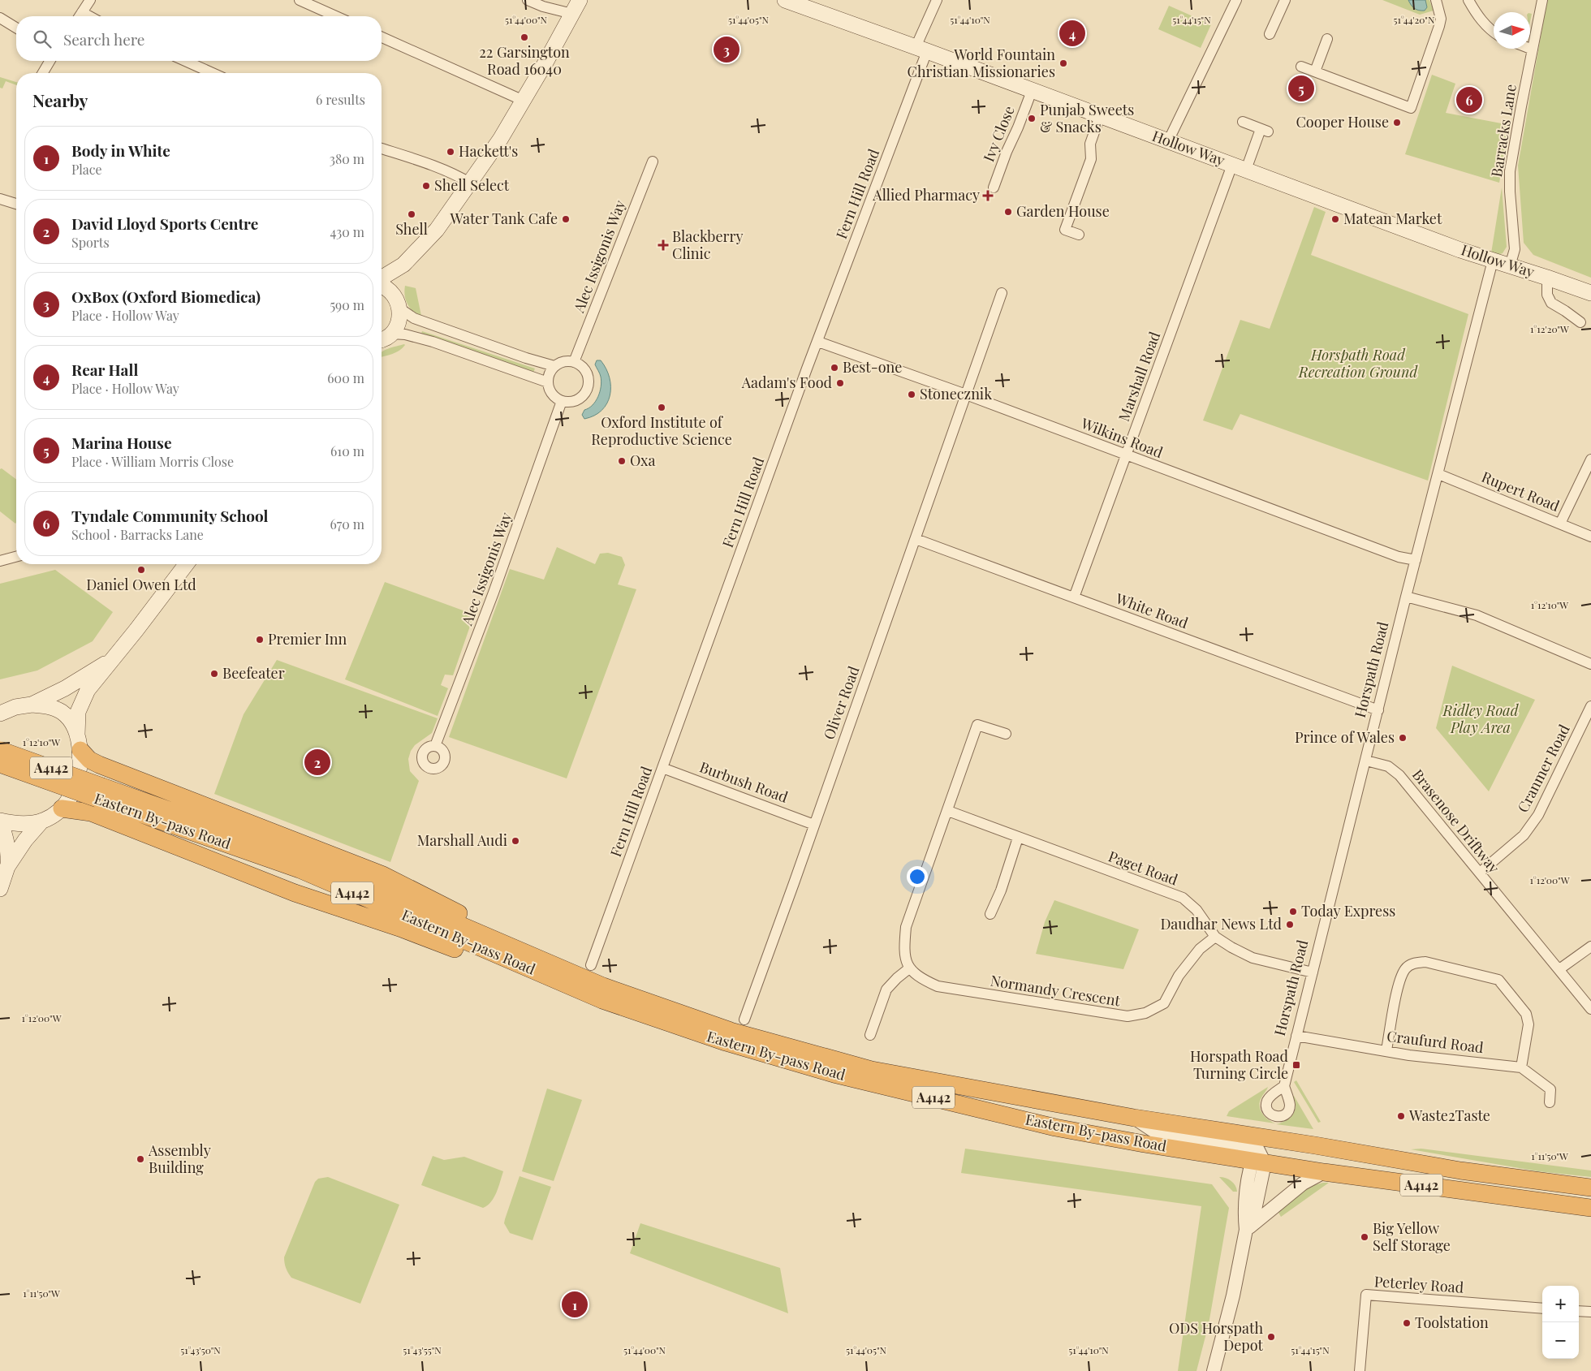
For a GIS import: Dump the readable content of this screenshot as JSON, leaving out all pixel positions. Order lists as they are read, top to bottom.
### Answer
{
  "streets": {
    "highway": ["A4142", "Eastern By-pass Road"],
    "main road": ["Hollow Way"],
    "street": [
      "Barracks Lane",
      "Ivy Close",
      "Fern Hill Road",
      "Alec Issigonis Way",
      "Marshall Road",
      "Wilkins Road",
      "Rupert Road",
      "White Road",
      "Horspath Road",
      "Oliver Road",
      "Cranmer Road",
      "Burbush Road",
      "Brasenose Driftway",
      "Paget Road",
      "Normandy Crescent",
      "Craufurd Road",
      "Peterley Road"
    ]
  },
  "crossings": [
    ["Barracks Lane", "Hollow Way"],
    ["Ivy Close", "Hollow Way"],
    ["Hollow Way", "Fern Hill Road"],
    ["Hollow Way", "Marshall Road"],
    ["Hollow Way", "Horspath Road"],
    ["Fern Hill Road", "Wilkins Road"],
    ["Fern Hill Road", "Burbush Road"],
    ["Marshall Road", "Wilkins Road"],
    ["Marshall Road", "White Road"],
    ["Wilkins Road", "Horspath Road"],
    ["Wilkins Road", "Oliver Road"],
    ["Rupert Road", "Horspath Road"],
    ["White Road", "Horspath Road"],
    ["White Road", "Oliver Road"],
    ["Horspath Road", "Brasenose Driftway"],
    ["Horspath Road", "Paget Road"],
    ["Horspath Road", "Craufurd Road"],
    ["Oliver Road", "Burbush Road"],
    ["Cranmer Road", "Brasenose Driftway"],
    ["Paget Road", "Normandy Crescent"]
  ],
  "parks": ["Horspath Road Recreation Ground", "Ridley Road Play Area"],
  "places": {
    "other": [
      "22 Garsington Road 16040",
      "World Fountain Christian Missionaries",
      "Punjab Sweets & Snacks",
      "Cooper House",
      "Hackett's",
      "Shell Select",
      "Garden House",
      "Shell",
      "Water Tank Cafe",
      "Matean Market",
      "Best-one",
      "Aadam's Food",
      "Stonecznik",
      "Oxford Institute of Reproductive Science",
      "Oxa",
      "Daniel Owen Ltd",
      "Premier Inn",
      "Beefeater",
      "Prince of Wales",
      "Marshall Audi",
      "Today Express",
      "Daudhar News Ltd",
      "Waste2Taste",
      "Assembly Building",
      "Big Yellow Self Storage",
      "Toolstation",
      "ODS Horspath Depot"
    ],
    "health": ["Allied Pharmacy", "Blackberry Clinic"],
    "transit": ["Horspath Road Turning Circle"]
  },
  "north": "right",
  "page": {
    "search": "Search here",
    "pins": [
      "4",
      "3",
      "5",
      "6",
      "2",
      "1"
    ],
    "heading": ["Nearby", "6 results"],
    "list": [
      {
        "mark": "1",
        "name": "Body in White",
        "note": "Place",
        "value": "380 m"
      },
      {
        "mark": "2",
        "name": "David Lloyd Sports Centre",
        "note": "Sports",
        "value": "430 m"
      },
      {
        "mark": "3",
        "name": "OxBox (Oxford Biomedica)",
        "note": "Place · Hollow Way",
        "value": "590 m"
      },
      {
        "mark": "4",
        "name": "Rear Hall",
        "note": "Place · Hollow Way",
        "value": "600 m"
      },
      {
        "mark": "5",
        "name": "Marina House",
        "note": "Place · William Morris Close",
        "value": "610 m"
      },
      {
        "mark": "6",
        "name": "Tyndale Community School",
        "note": "School · Barracks Lane",
        "value": "670 m"
      }
    ],
    "map_buttons": ["+", "−"]
  },
  "coordinates": [
    "51°44'00\"N",
    "51°44'05\"N",
    "51°44'10\"N",
    "51°44'15\"N",
    "51°44'20\"N",
    "1°12'20\"W",
    "1°12'10\"W",
    "1°12'00\"W",
    "1°11'50\"W",
    "51°43'50\"N",
    "51°43'55\"N"
  ]
}
